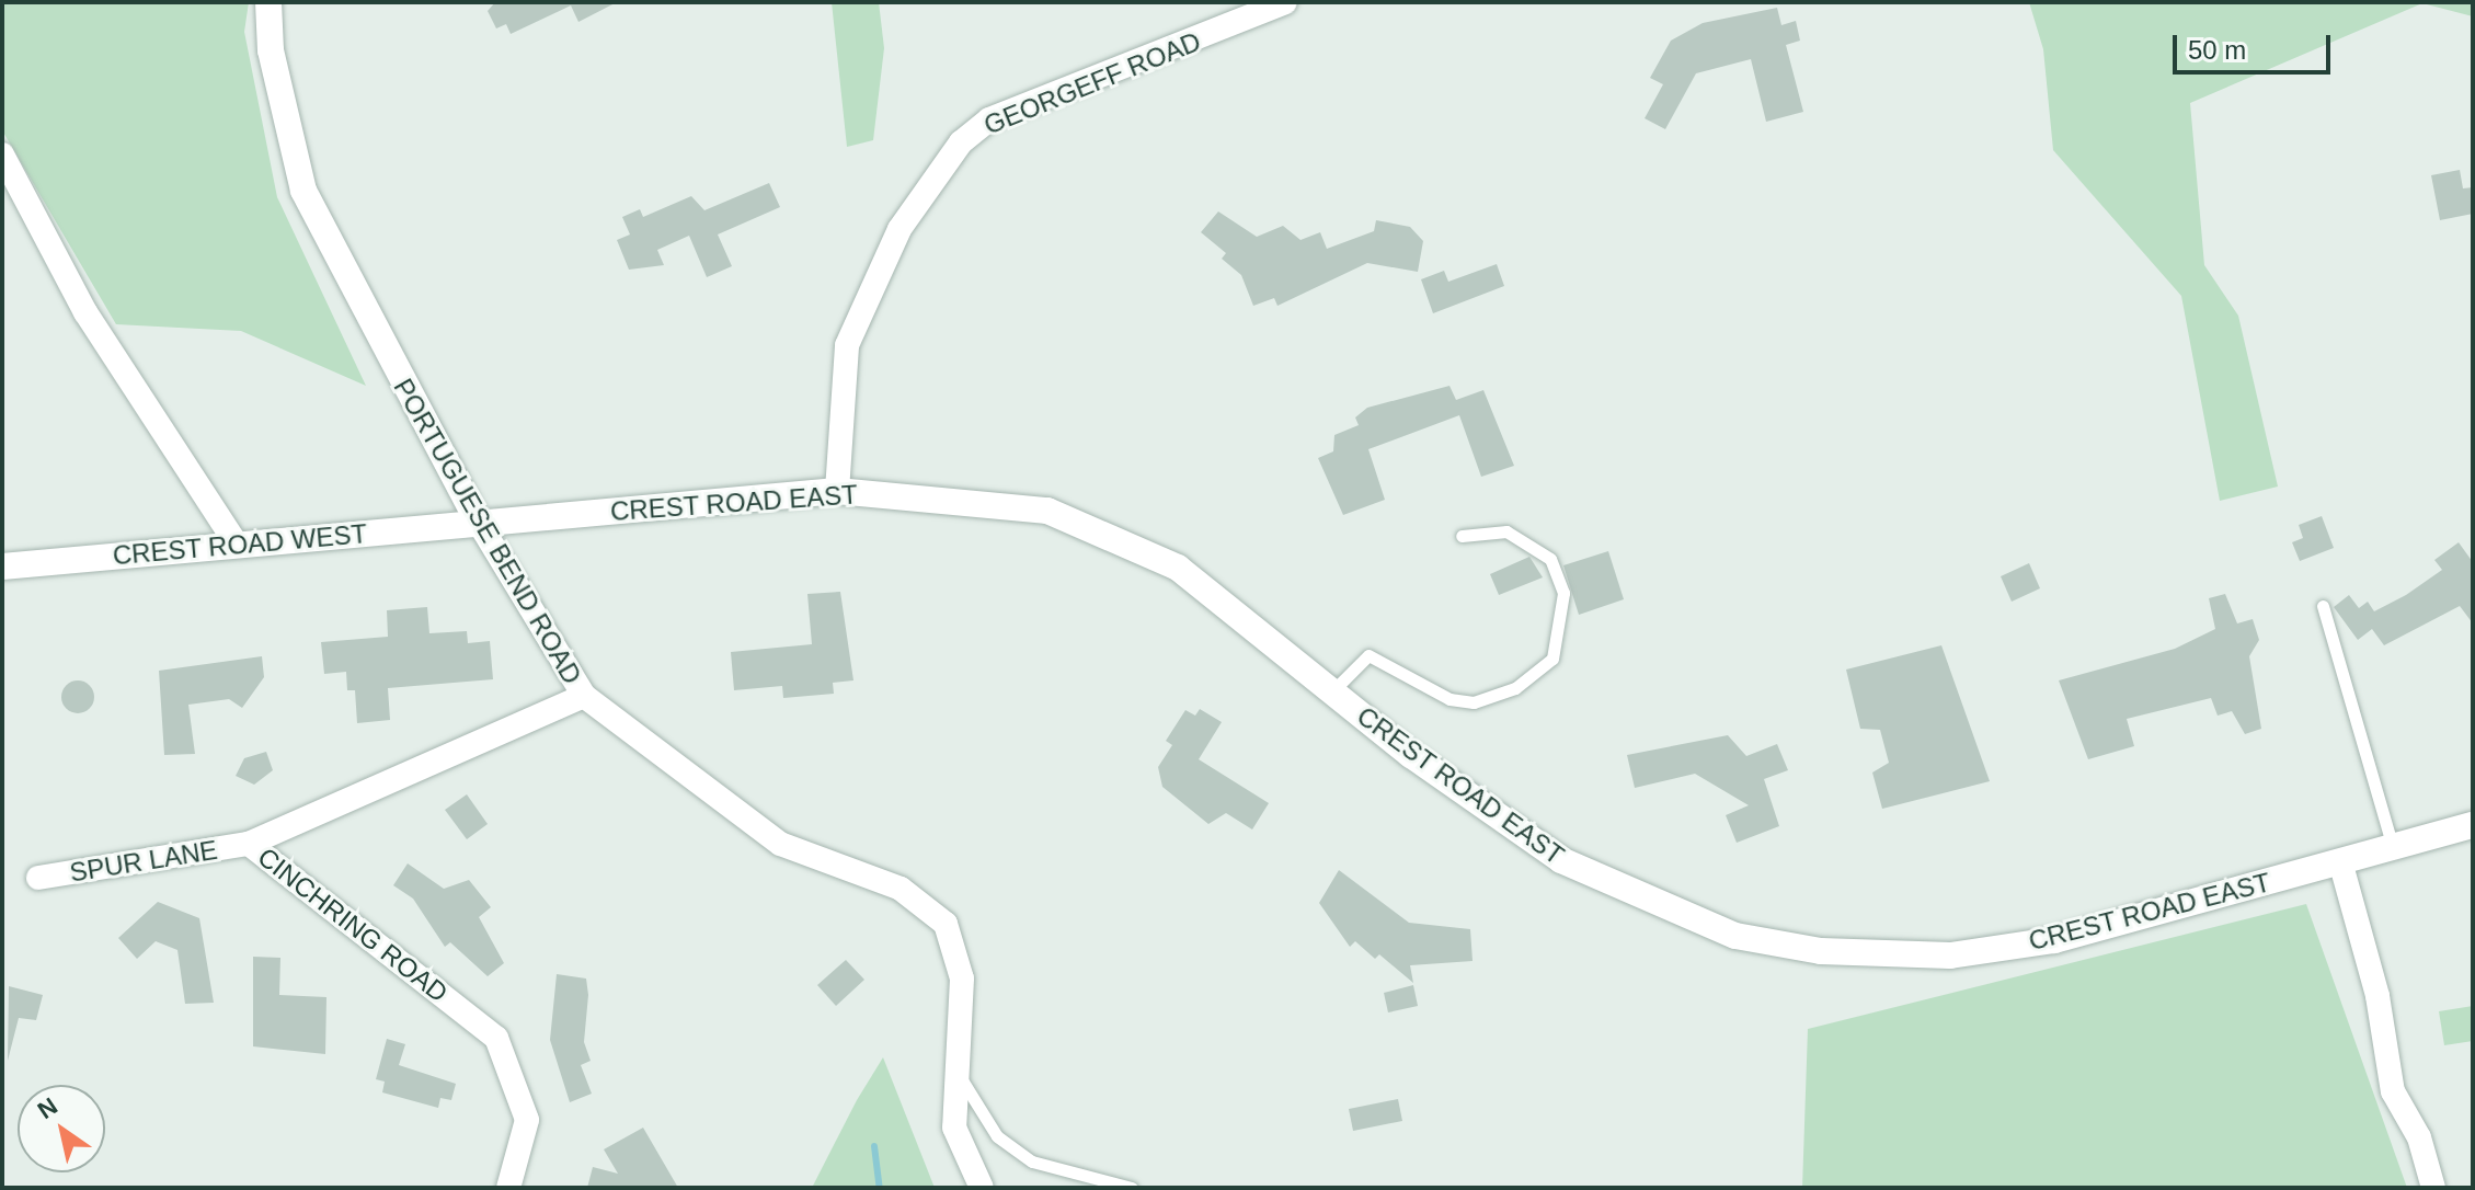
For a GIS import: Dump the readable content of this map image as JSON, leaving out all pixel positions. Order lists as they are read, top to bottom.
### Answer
{
  "streets": {
    "street": [
      "GEORGEFF ROAD",
      "CREST ROAD EAST",
      "PORTUGUESE BEND ROAD",
      "CREST ROAD WEST",
      "SPUR LANE",
      "CINCHRING ROAD"
    ]
  },
  "crossings": [
    ["GEORGEFF ROAD", "CREST ROAD EAST"],
    ["CREST ROAD EAST", "PORTUGUESE BEND ROAD"],
    ["CREST ROAD EAST", "CREST ROAD WEST"],
    ["PORTUGUESE BEND ROAD", "CREST ROAD WEST"],
    ["PORTUGUESE BEND ROAD", "CINCHRING ROAD"],
    ["SPUR LANE", "CINCHRING ROAD"]
  ],
  "scale_bar": "50 m",
  "north": "top left"
}
